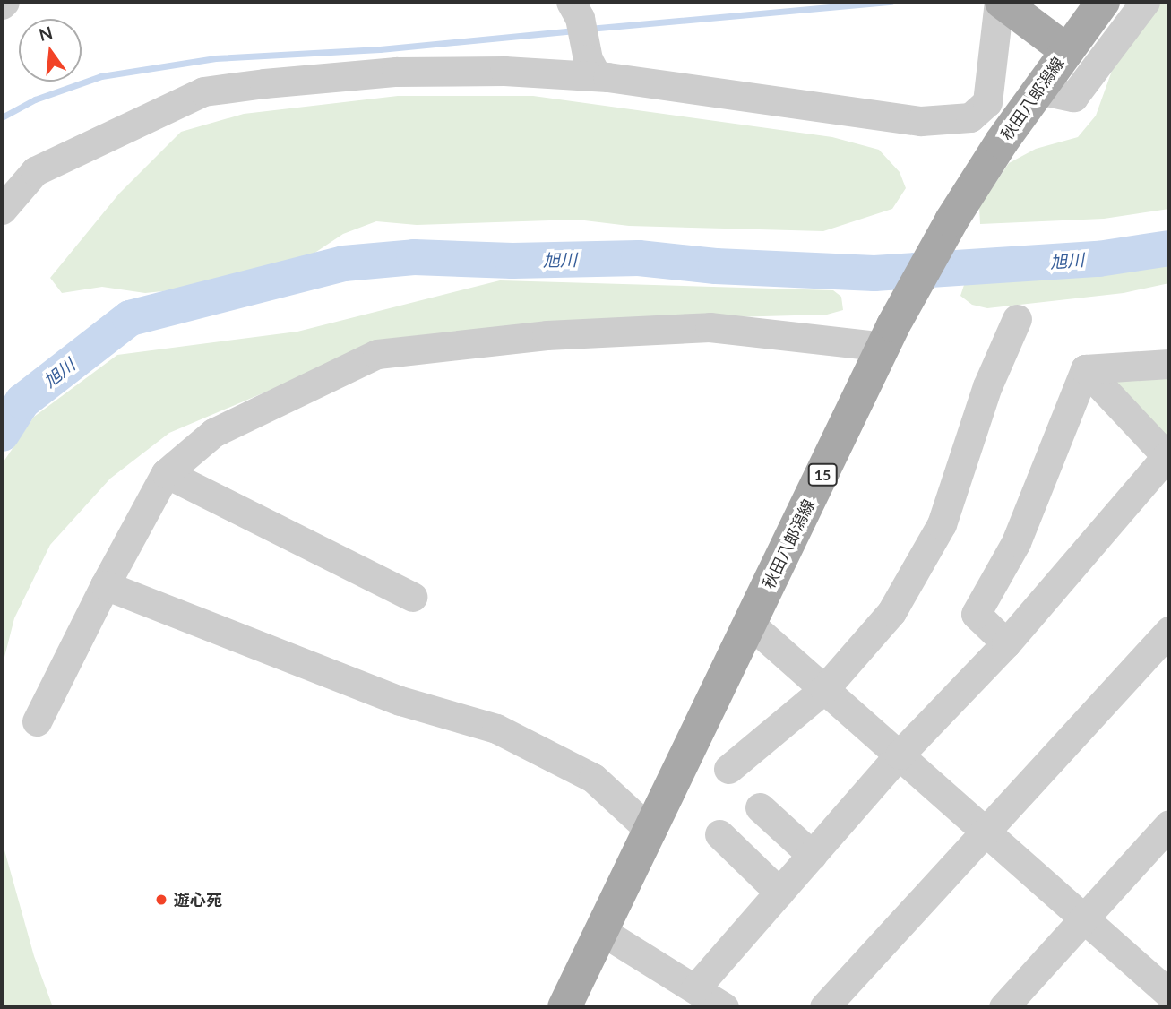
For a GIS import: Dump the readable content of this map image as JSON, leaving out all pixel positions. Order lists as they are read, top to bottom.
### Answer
{
  "streets": {
    "main road": ["秋田八郎潟線", "15"]
  },
  "water": ["旭川"],
  "places": ["遊心苑"],
  "north": "top"
}
